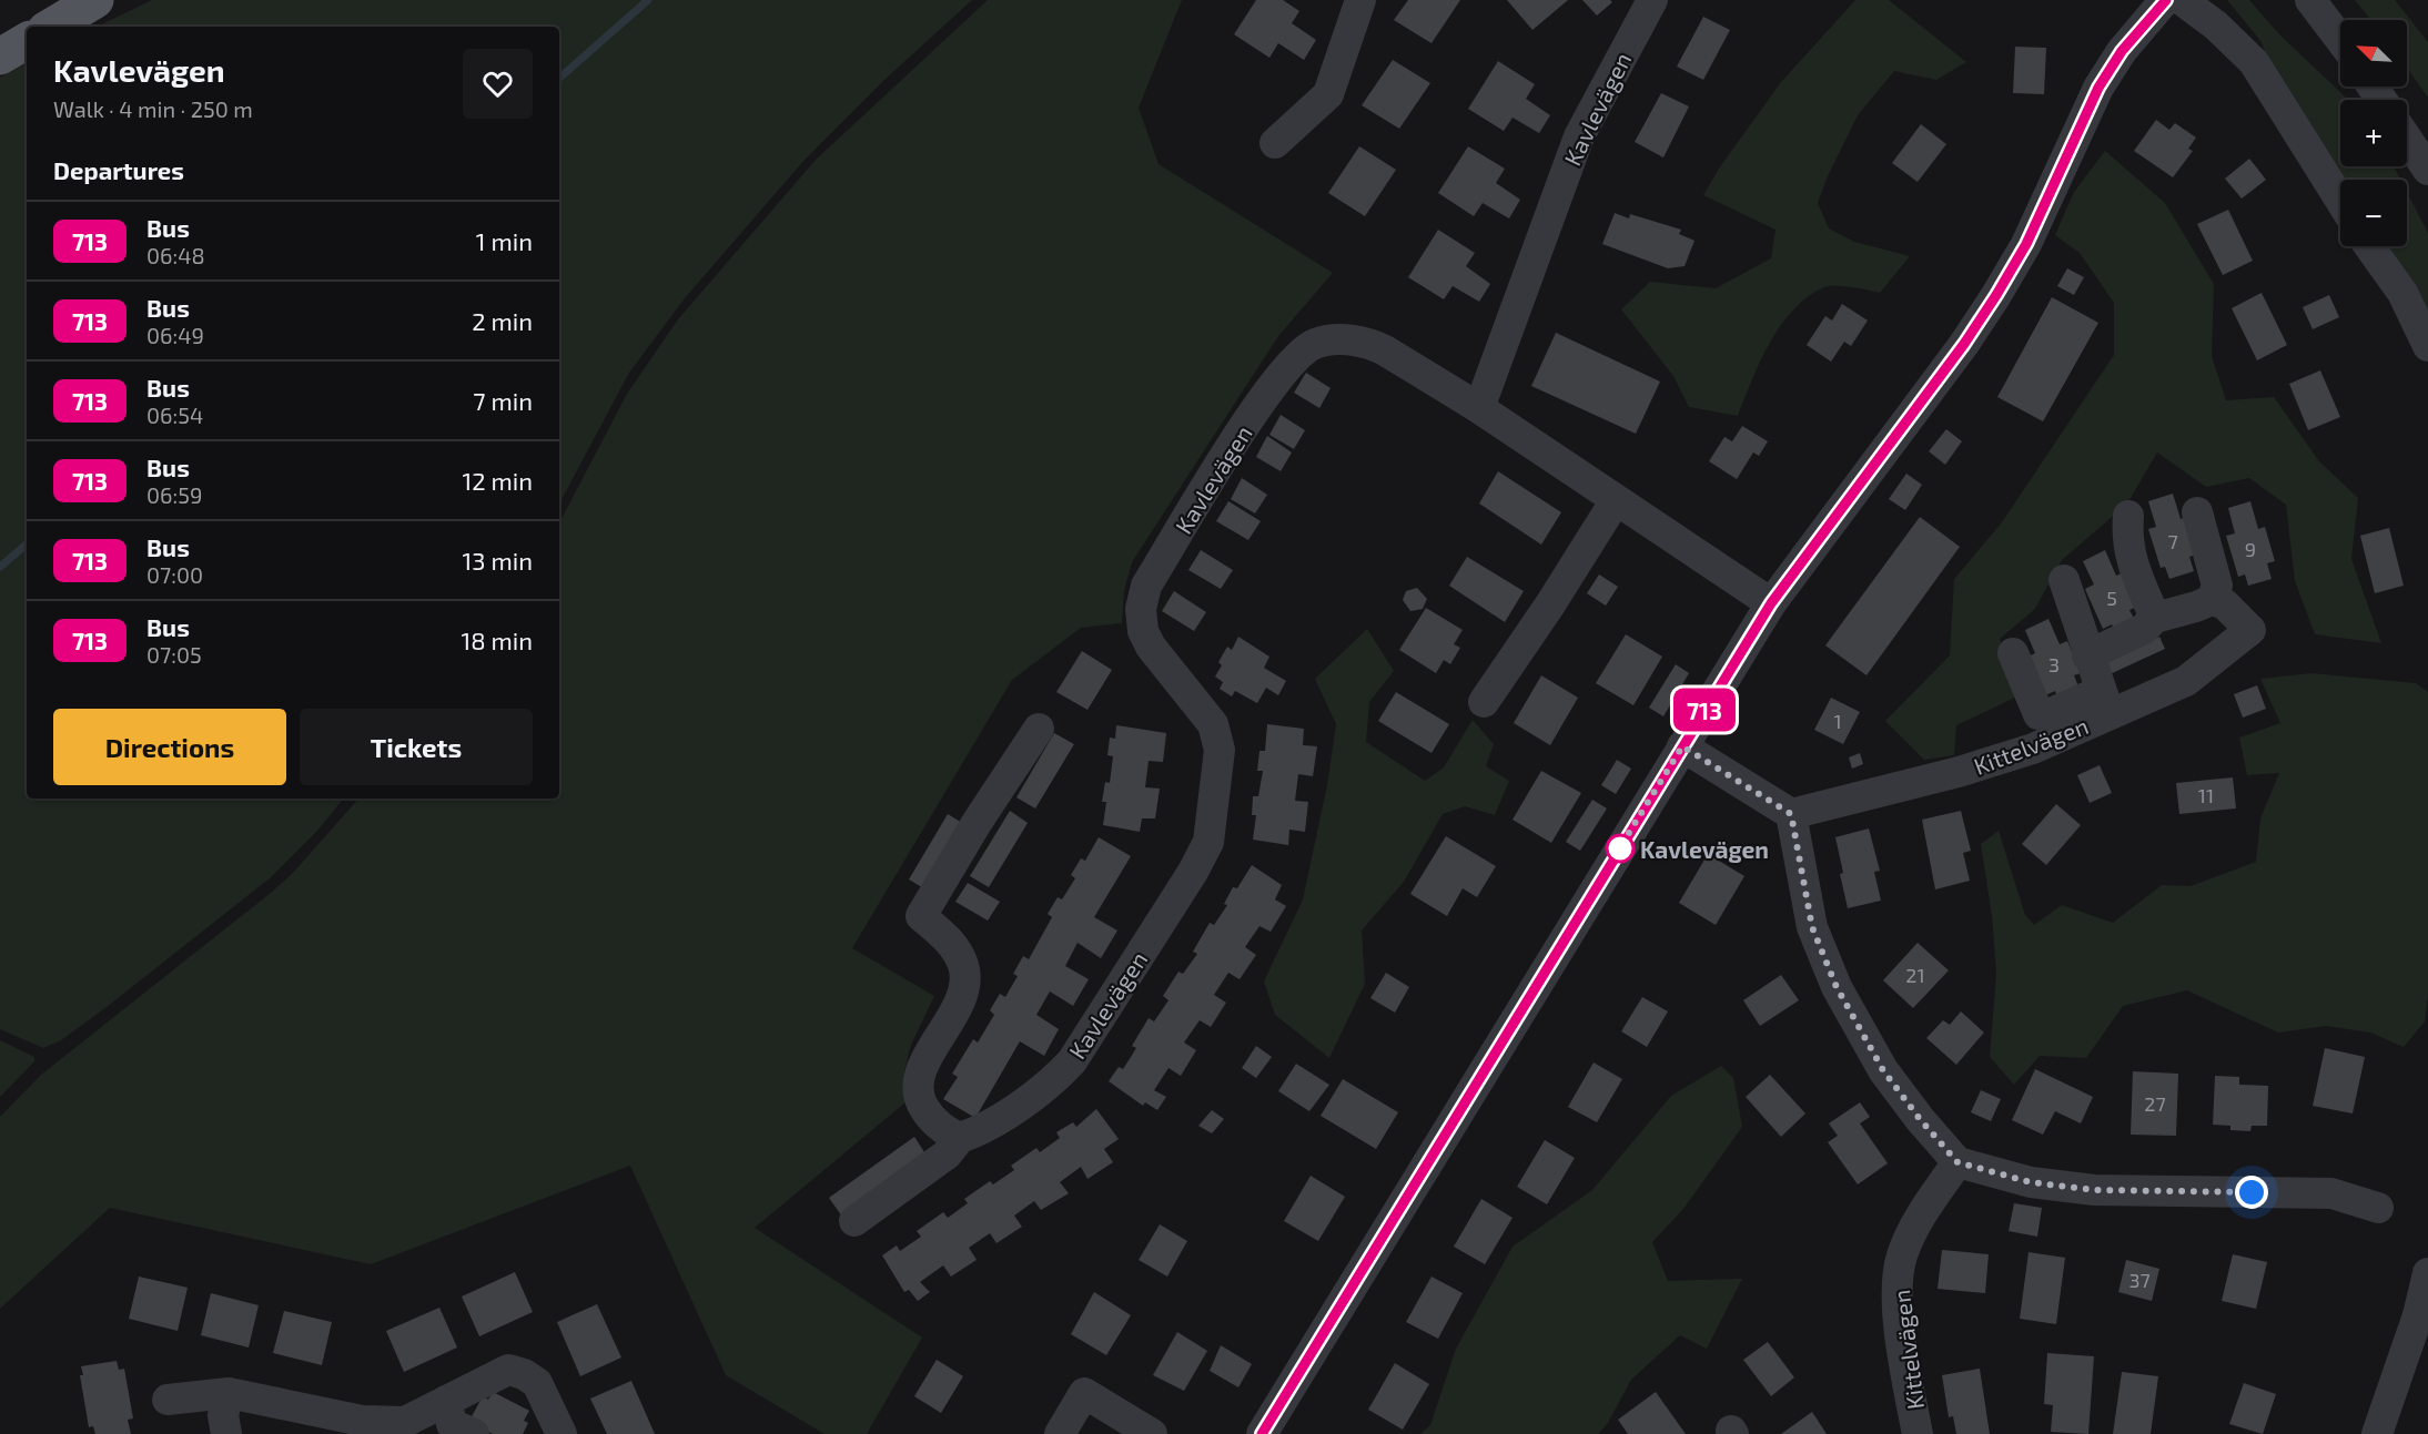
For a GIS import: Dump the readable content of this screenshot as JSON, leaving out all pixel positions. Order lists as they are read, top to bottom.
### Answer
{
  "streets": {
    "street": ["Kavlevägen", "Kittelvägen"]
  },
  "places": ["Kavlevägen"],
  "lines": ["bus line 713"],
  "house_numbers": [
    "7",
    "9",
    "5",
    "3",
    "1",
    "11",
    "21",
    "27",
    "37"
  ],
  "north": "top left",
  "page": {
    "on_map": "713",
    "map_buttons": ["+", "−"],
    "heading": [
      ["Kavlevägen", "Walk · 4 min · 250 m"],
      "Departures"
    ],
    "list": [
      {
        "mark": "713",
        "name": "Bus",
        "note": "06:48",
        "value": "1 min"
      },
      {
        "mark": "713",
        "name": "Bus",
        "note": "06:49",
        "value": "2 min"
      },
      {
        "mark": "713",
        "name": "Bus",
        "note": "06:54",
        "value": "7 min"
      },
      {
        "mark": "713",
        "name": "Bus",
        "note": "06:59",
        "value": "12 min"
      },
      {
        "mark": "713",
        "name": "Bus",
        "note": "07:00",
        "value": "13 min"
      },
      {
        "mark": "713",
        "name": "Bus",
        "note": "07:05",
        "value": "18 min"
      }
    ],
    "buttons": ["Directions", "Tickets"]
  }
}
